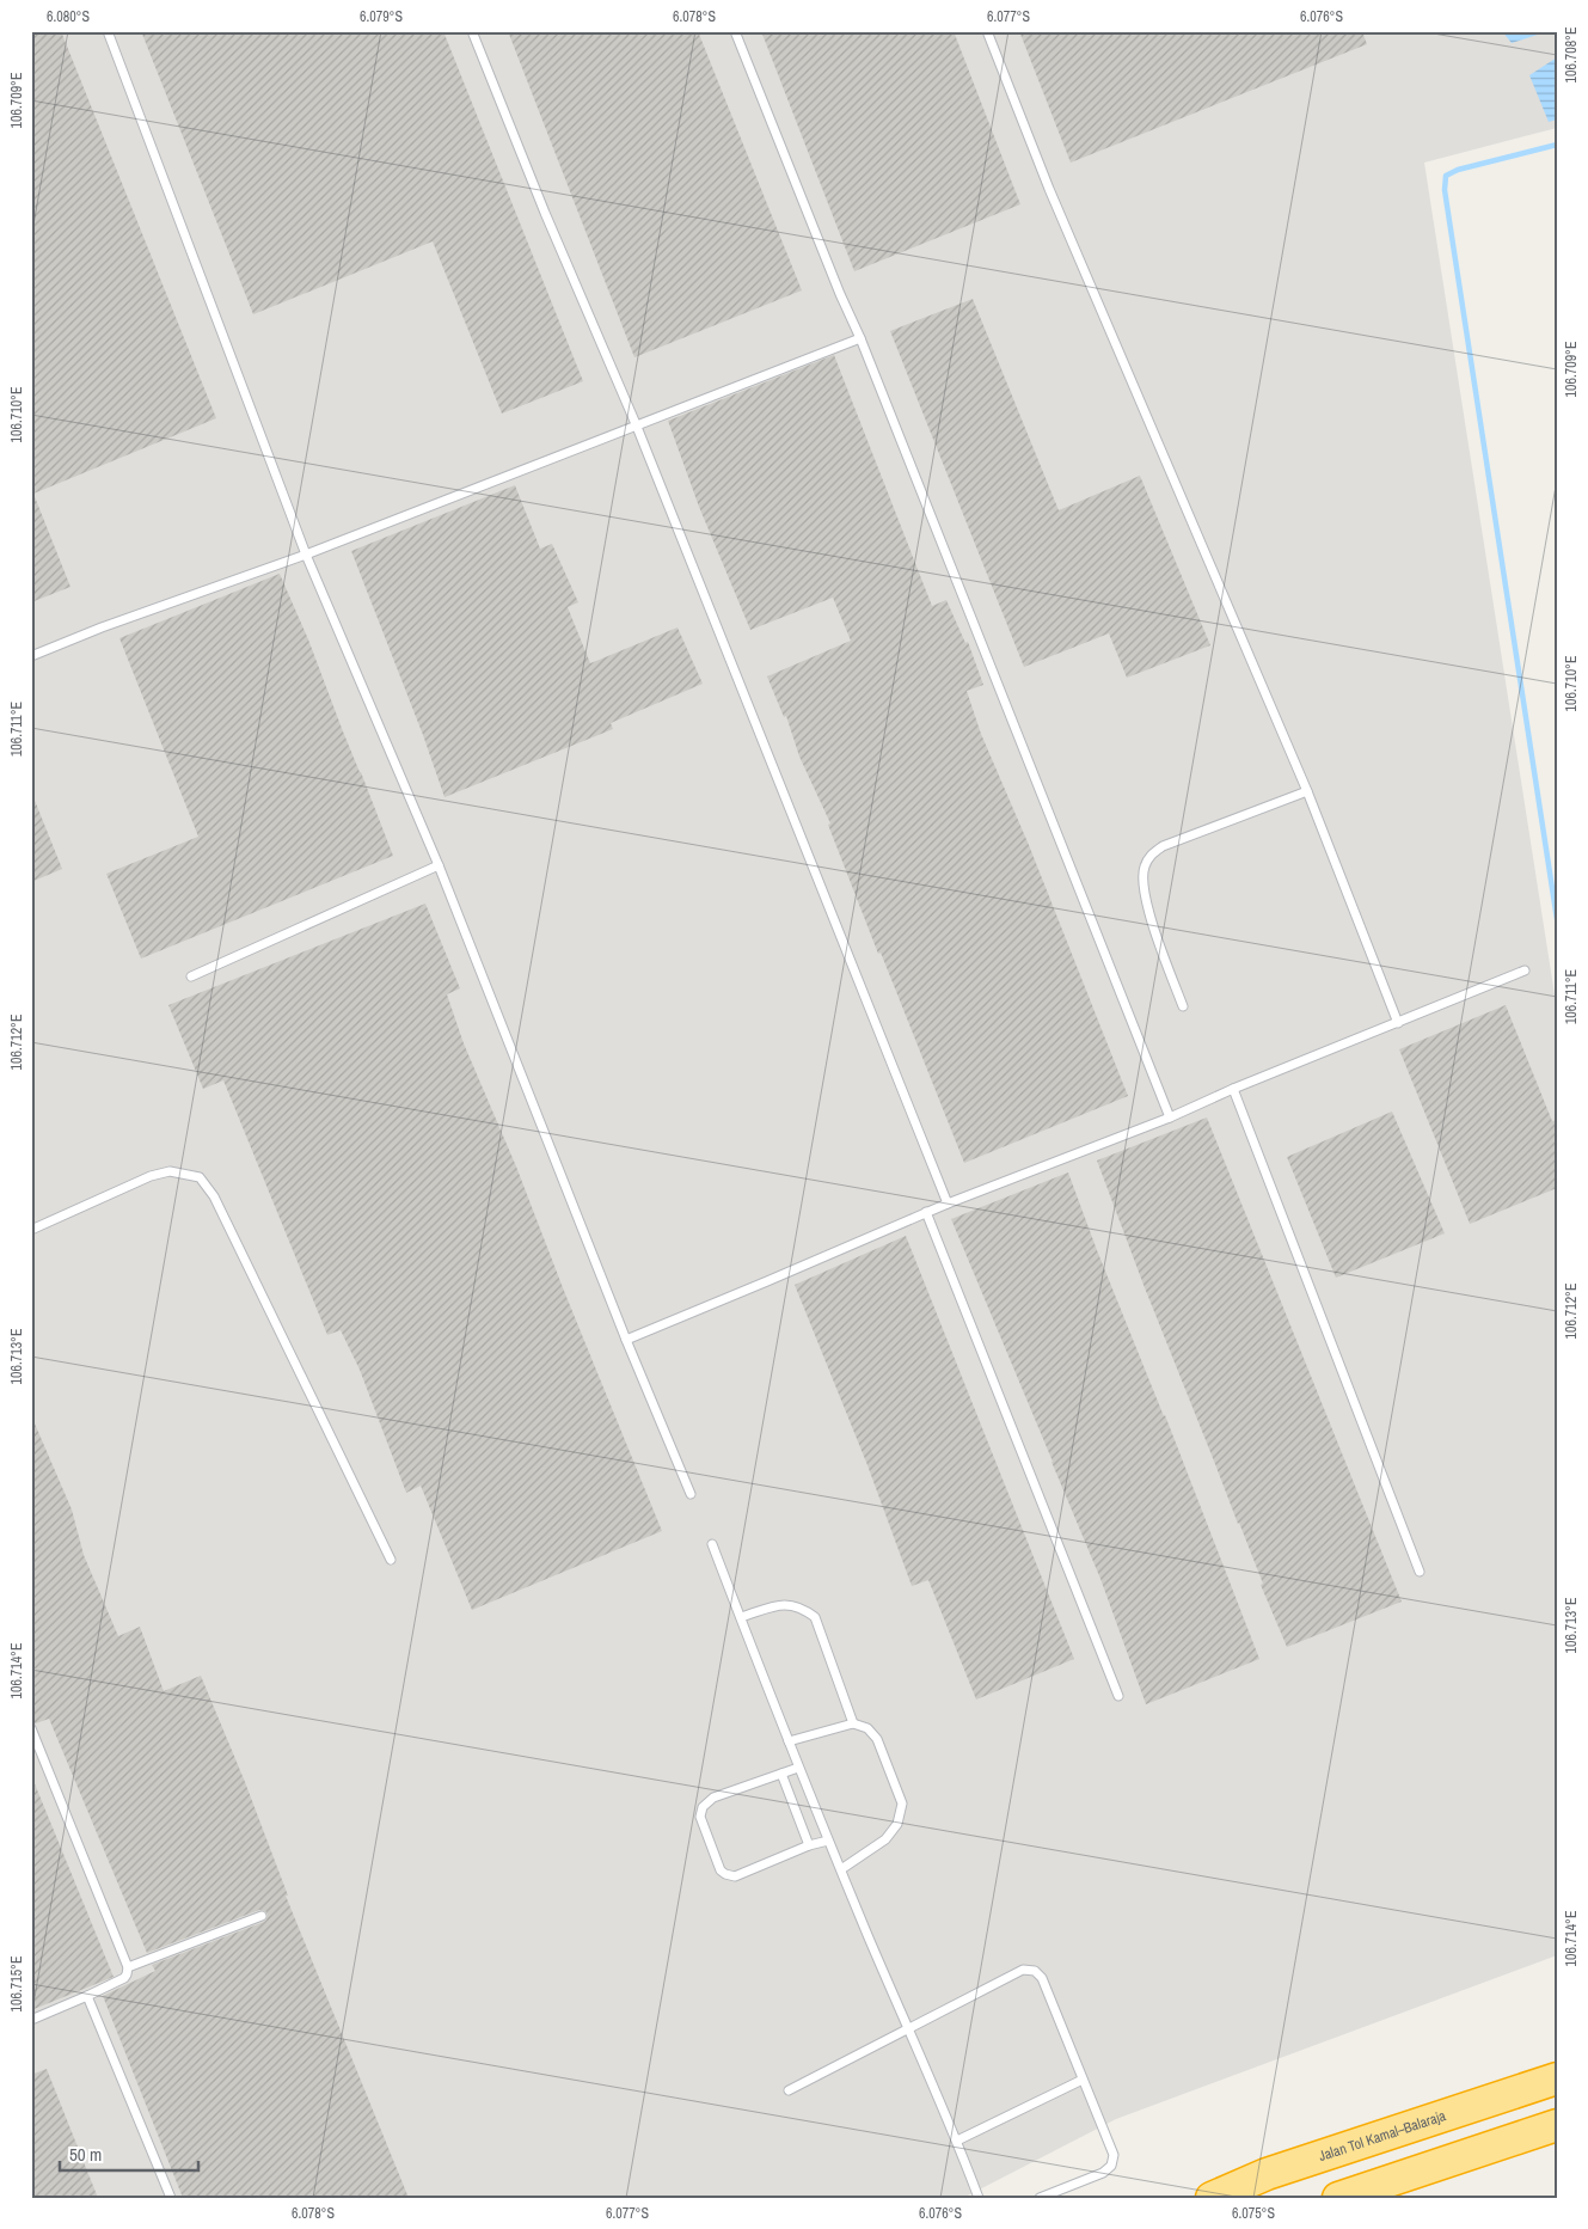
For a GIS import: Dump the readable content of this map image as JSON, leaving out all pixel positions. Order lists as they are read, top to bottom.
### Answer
{
  "streets": {
    "highway": ["Jalan Tol Kamal–Balaraja"]
  },
  "scale_bar": "50 m",
  "coordinates": [
    "6.080°S",
    "6.079°S",
    "6.078°S",
    "6.077°S",
    "6.076°S",
    "106.708°E",
    "106.709°E",
    "106.710°E",
    "106.711°E",
    "106.712°E",
    "106.713°E",
    "106.714°E",
    "106.715°E",
    "6.075°S"
  ]
}
